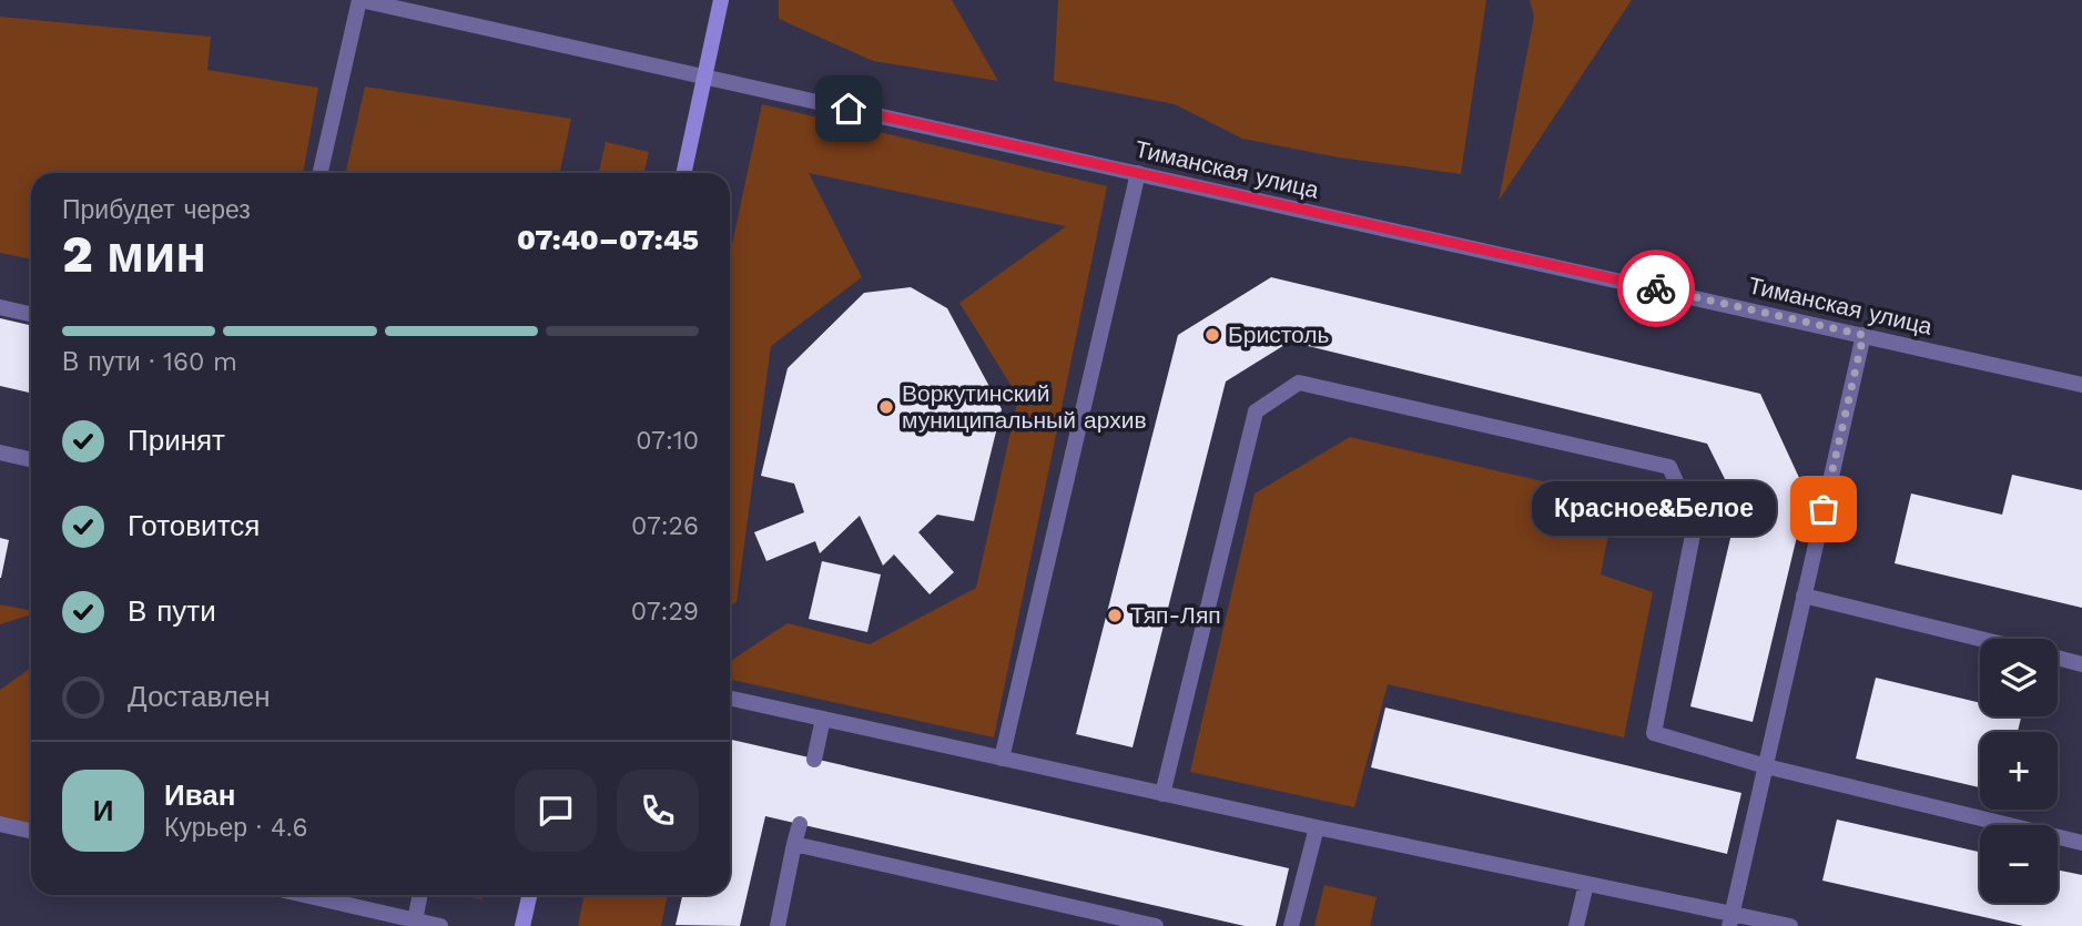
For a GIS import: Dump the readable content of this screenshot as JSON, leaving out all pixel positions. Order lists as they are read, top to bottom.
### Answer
{
  "streets": {
    "street": ["Тиманская улица"]
  },
  "places": [
    "Бристоль",
    "Воркутинский муниципальный архив",
    "Красное&Белое",
    "Тяп-Ляп"
  ],
  "page": {
    "heading": ["2 мин", "Прибудет через", "07:40–07:45"],
    "panel": ["Иван", "Курьер · 4.6"],
    "bar": "В пути · 160 m",
    "list": [
      ["Принят", "07:10"],
      ["Готовится", "07:26"],
      ["В пути", "07:29"],
      "Доставлен"
    ],
    "bubble": "Красное&Белое",
    "map_buttons": ["+", "−"],
    "round": "И"
  }
}
